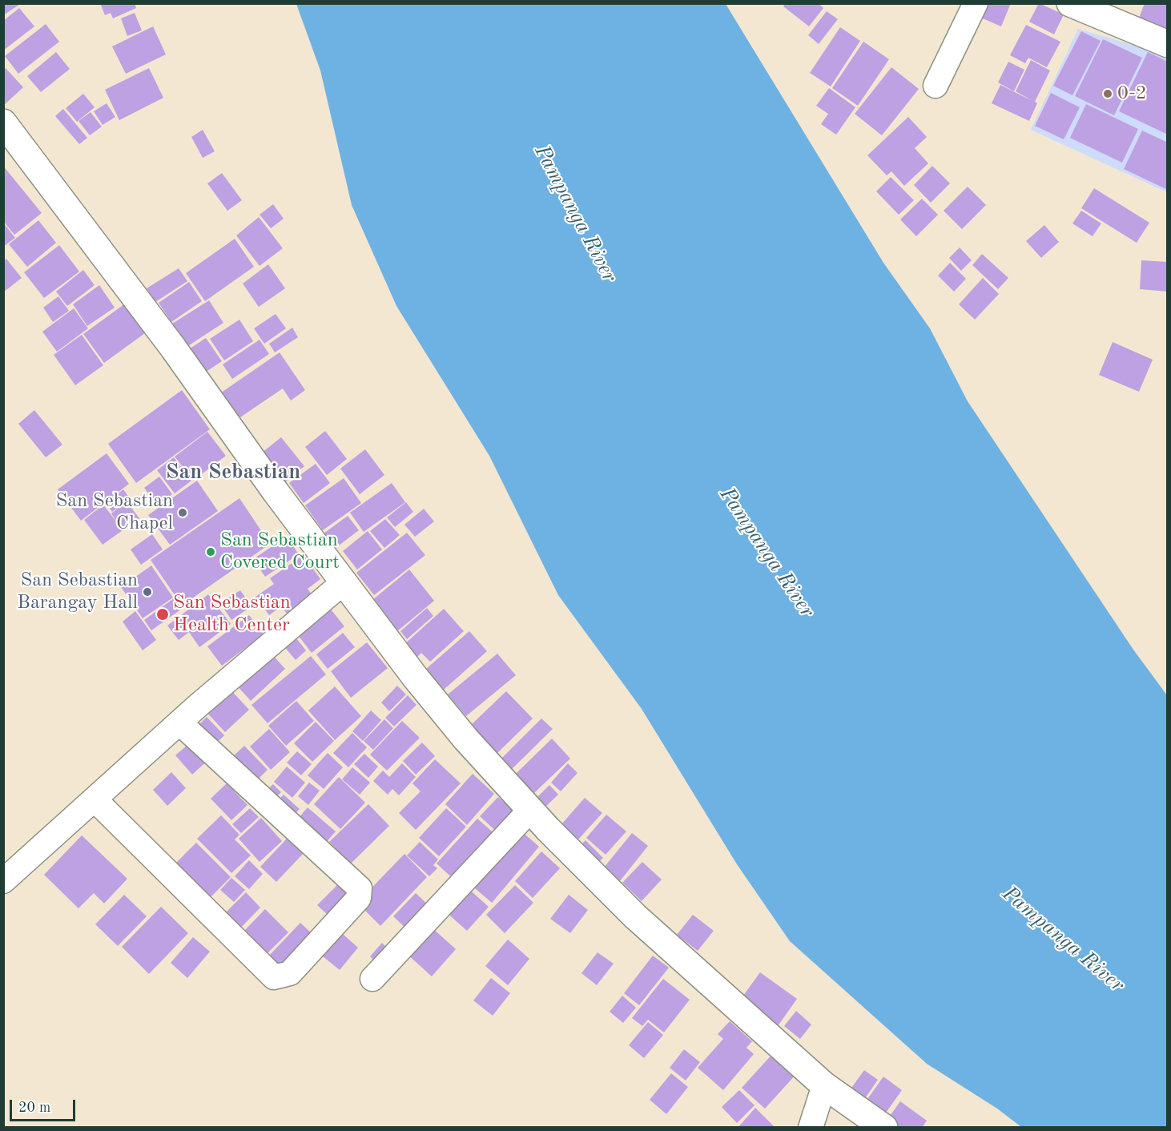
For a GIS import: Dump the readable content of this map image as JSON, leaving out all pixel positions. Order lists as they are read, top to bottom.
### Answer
{
  "districts": ["San Sebastian"],
  "water": ["Pampanga River"],
  "places": [
    "0-2",
    "San Sebastian Chapel",
    "San Sebastian Covered Court",
    "San Sebastian Barangay Hall",
    "San Sebastian Health Center"
  ],
  "scale_bar": "20 m"
}
